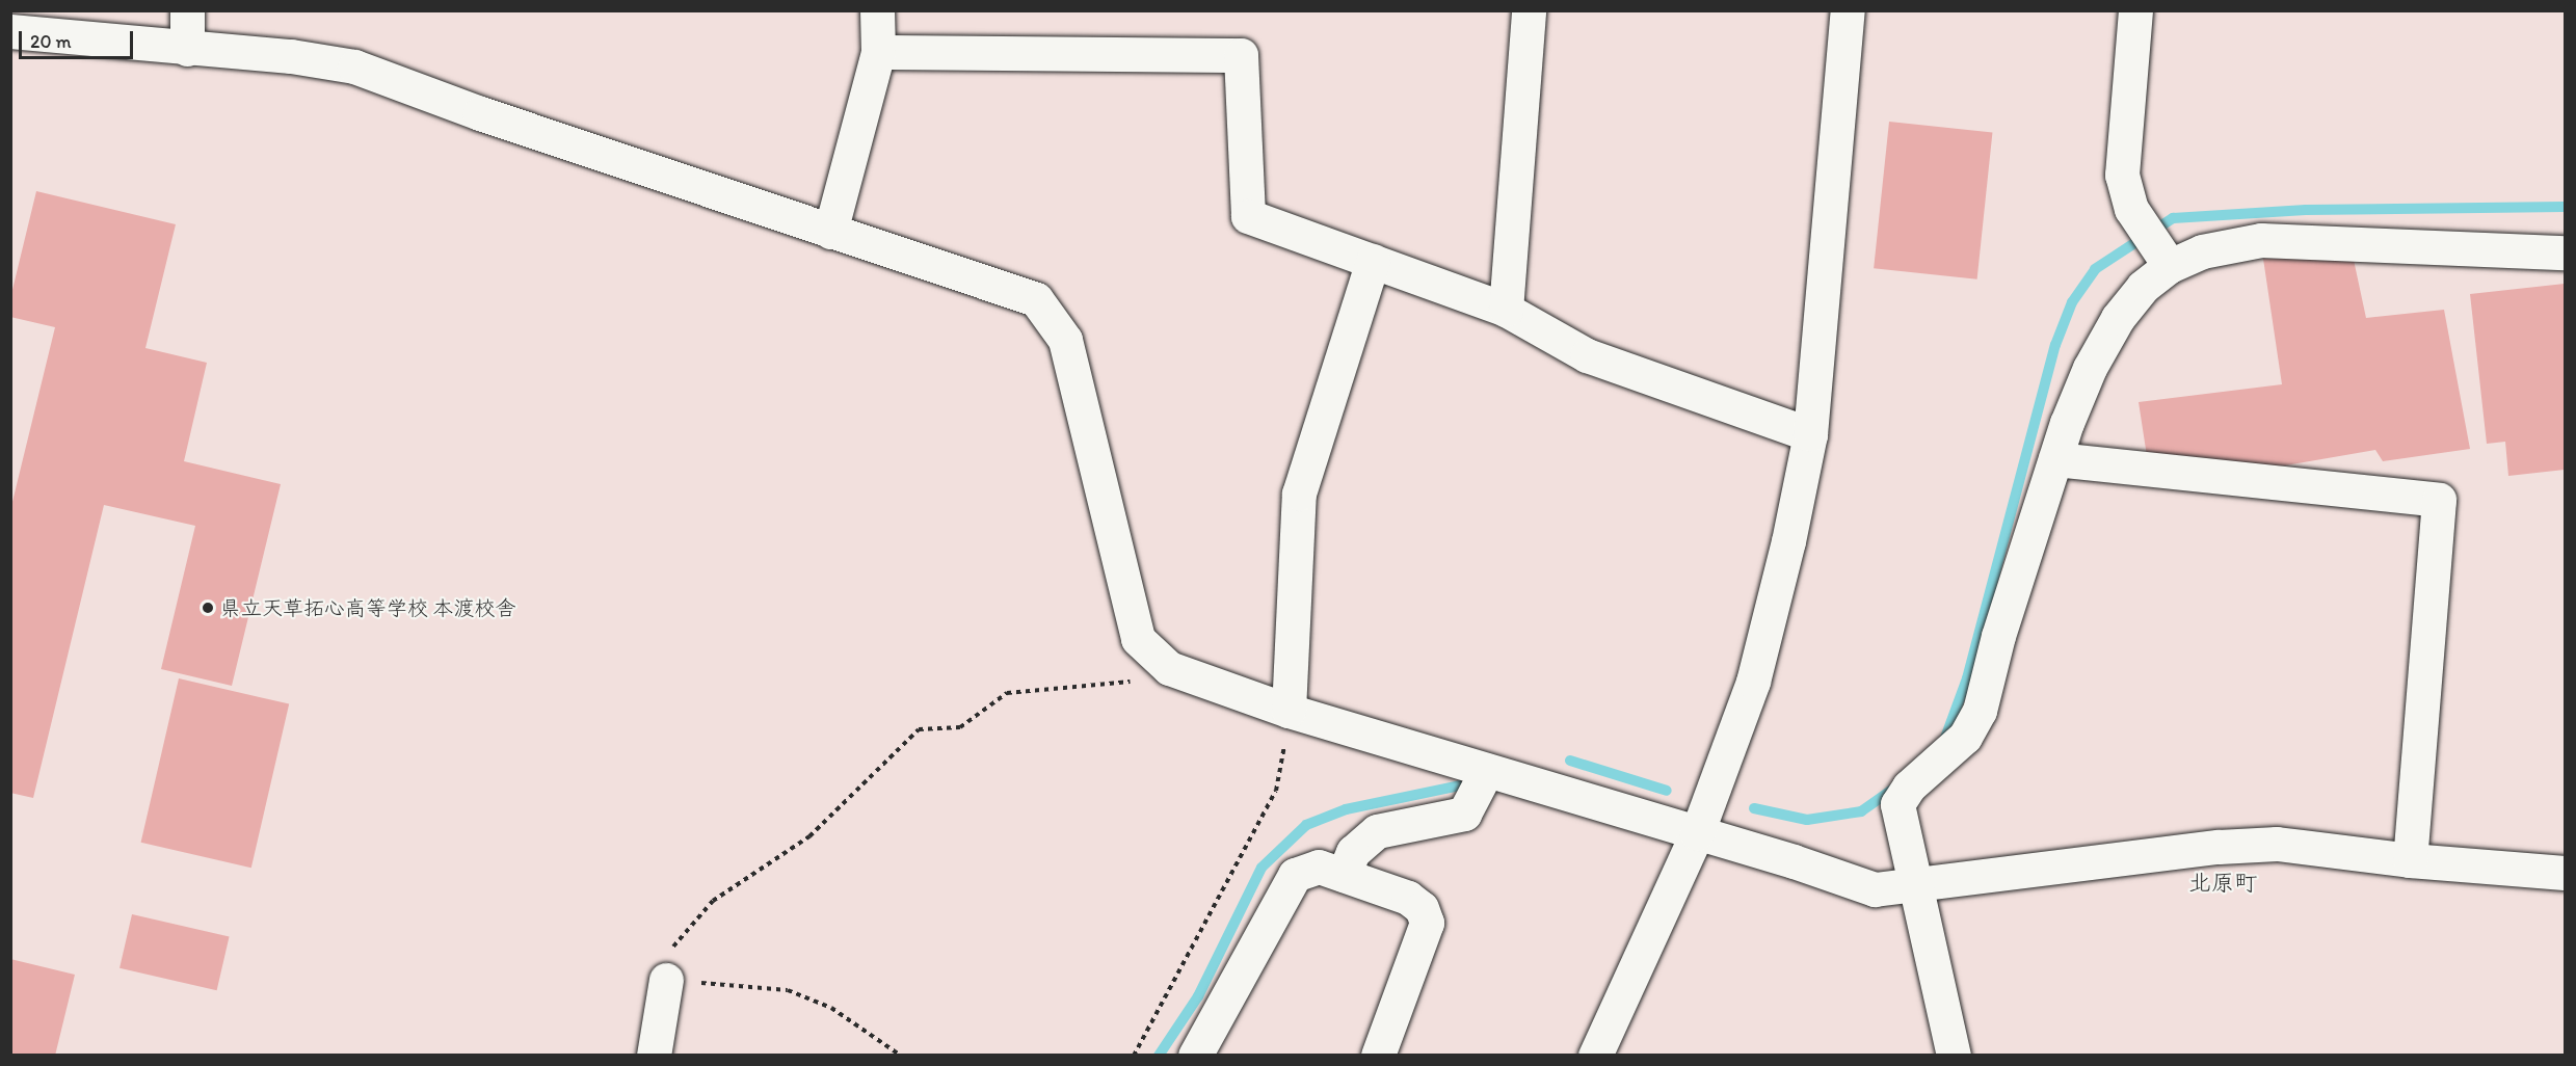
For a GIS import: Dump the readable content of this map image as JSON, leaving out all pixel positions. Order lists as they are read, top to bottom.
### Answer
{
  "districts": ["北原町"],
  "places": ["県立天草拓心高等学校 本渡校舎"],
  "scale_bar": "20 m"
}
